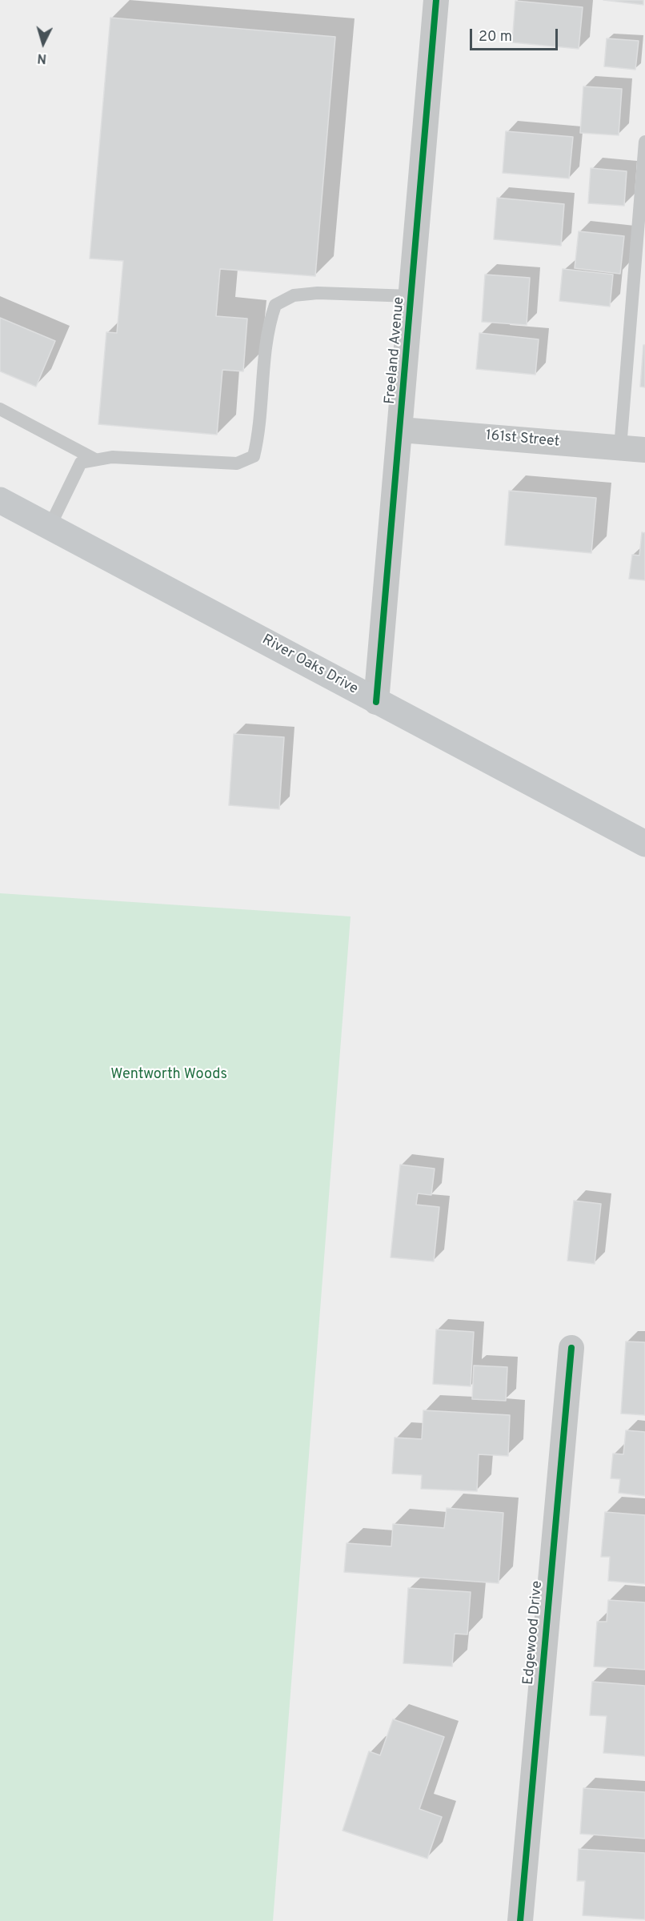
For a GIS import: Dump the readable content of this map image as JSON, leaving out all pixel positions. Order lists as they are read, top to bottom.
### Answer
{
  "streets": {
    "main road": ["River Oaks Drive"],
    "street": ["Freeland Avenue", "161st Street", "Edgewood Drive"]
  },
  "crossings": [
    ["Freeland Avenue", "161st Street"],
    ["Freeland Avenue", "River Oaks Drive"]
  ],
  "parks": ["Wentworth Woods"],
  "scale_bar": "20 m",
  "north": "bottom"
}
